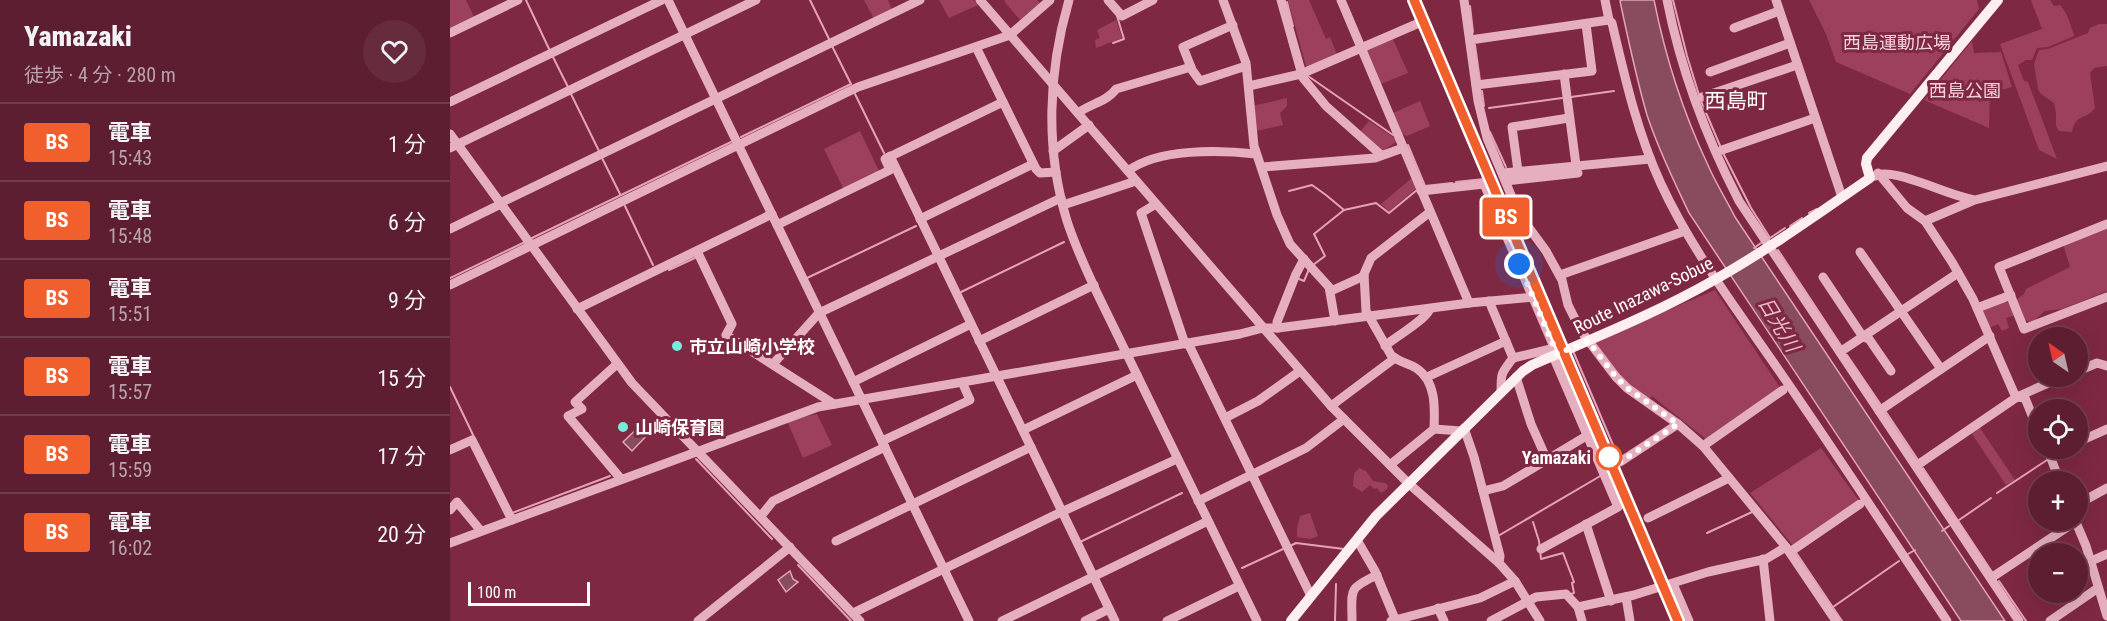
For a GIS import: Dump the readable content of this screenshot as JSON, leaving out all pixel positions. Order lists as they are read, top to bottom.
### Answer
{
  "streets": {
    "main road": ["Route Inazawa-Sobue"]
  },
  "districts": ["西島町"],
  "water": ["日光川"],
  "parks": ["西島運動広場", "西島公園"],
  "places": ["市立山崎小学校", "山崎保育園", "Yamazaki"],
  "scale_bar": "100 m",
  "north": "top left",
  "page": {
    "heading": ["Yamazaki", "徒歩 · 4 分 · 280 m"],
    "on_map": "BS",
    "list": [
      {
        "mark": "BS",
        "name": "電車",
        "note": "15:43",
        "value": "1 分"
      },
      {
        "mark": "BS",
        "name": "電車",
        "note": "15:48",
        "value": "6 分"
      },
      {
        "mark": "BS",
        "name": "電車",
        "note": "15:51",
        "value": "9 分"
      },
      {
        "mark": "BS",
        "name": "電車",
        "note": "15:57",
        "value": "15 分"
      },
      {
        "mark": "BS",
        "name": "電車",
        "note": "15:59",
        "value": "17 分"
      },
      {
        "mark": "BS",
        "name": "電車",
        "note": "16:02",
        "value": "20 分"
      }
    ],
    "map_buttons": ["+", "−"],
    "scale": "100 m"
  }
}
